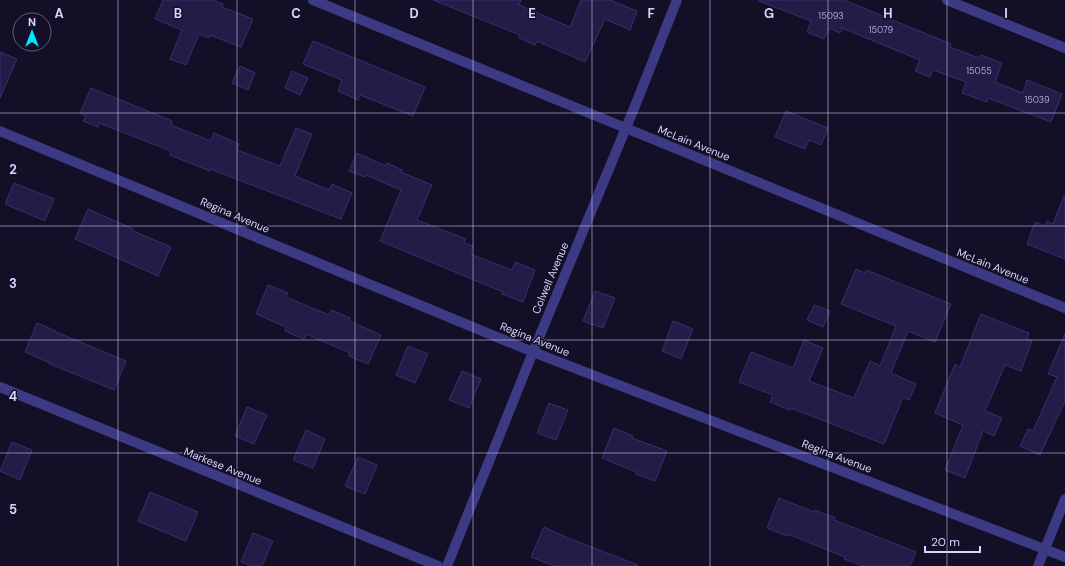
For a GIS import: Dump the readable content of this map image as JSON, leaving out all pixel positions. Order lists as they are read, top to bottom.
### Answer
{
  "streets": {
    "street": [
      "McLain Avenue",
      "Regina Avenue",
      "Colwell Avenue",
      "Markese Avenue"
    ]
  },
  "crossings": [
    ["McLain Avenue", "Colwell Avenue"],
    ["Regina Avenue", "Colwell Avenue"]
  ],
  "house_numbers": [
    "15093",
    "15079",
    "15055",
    "15039"
  ],
  "scale_bar": "20 m",
  "north": "top",
  "grid": {
    "columns": [
      "A",
      "B",
      "C",
      "D",
      "E",
      "F",
      "G",
      "H",
      "I"
    ],
    "rows": [
      "2",
      "3",
      "4",
      "5"
    ]
  }
}
